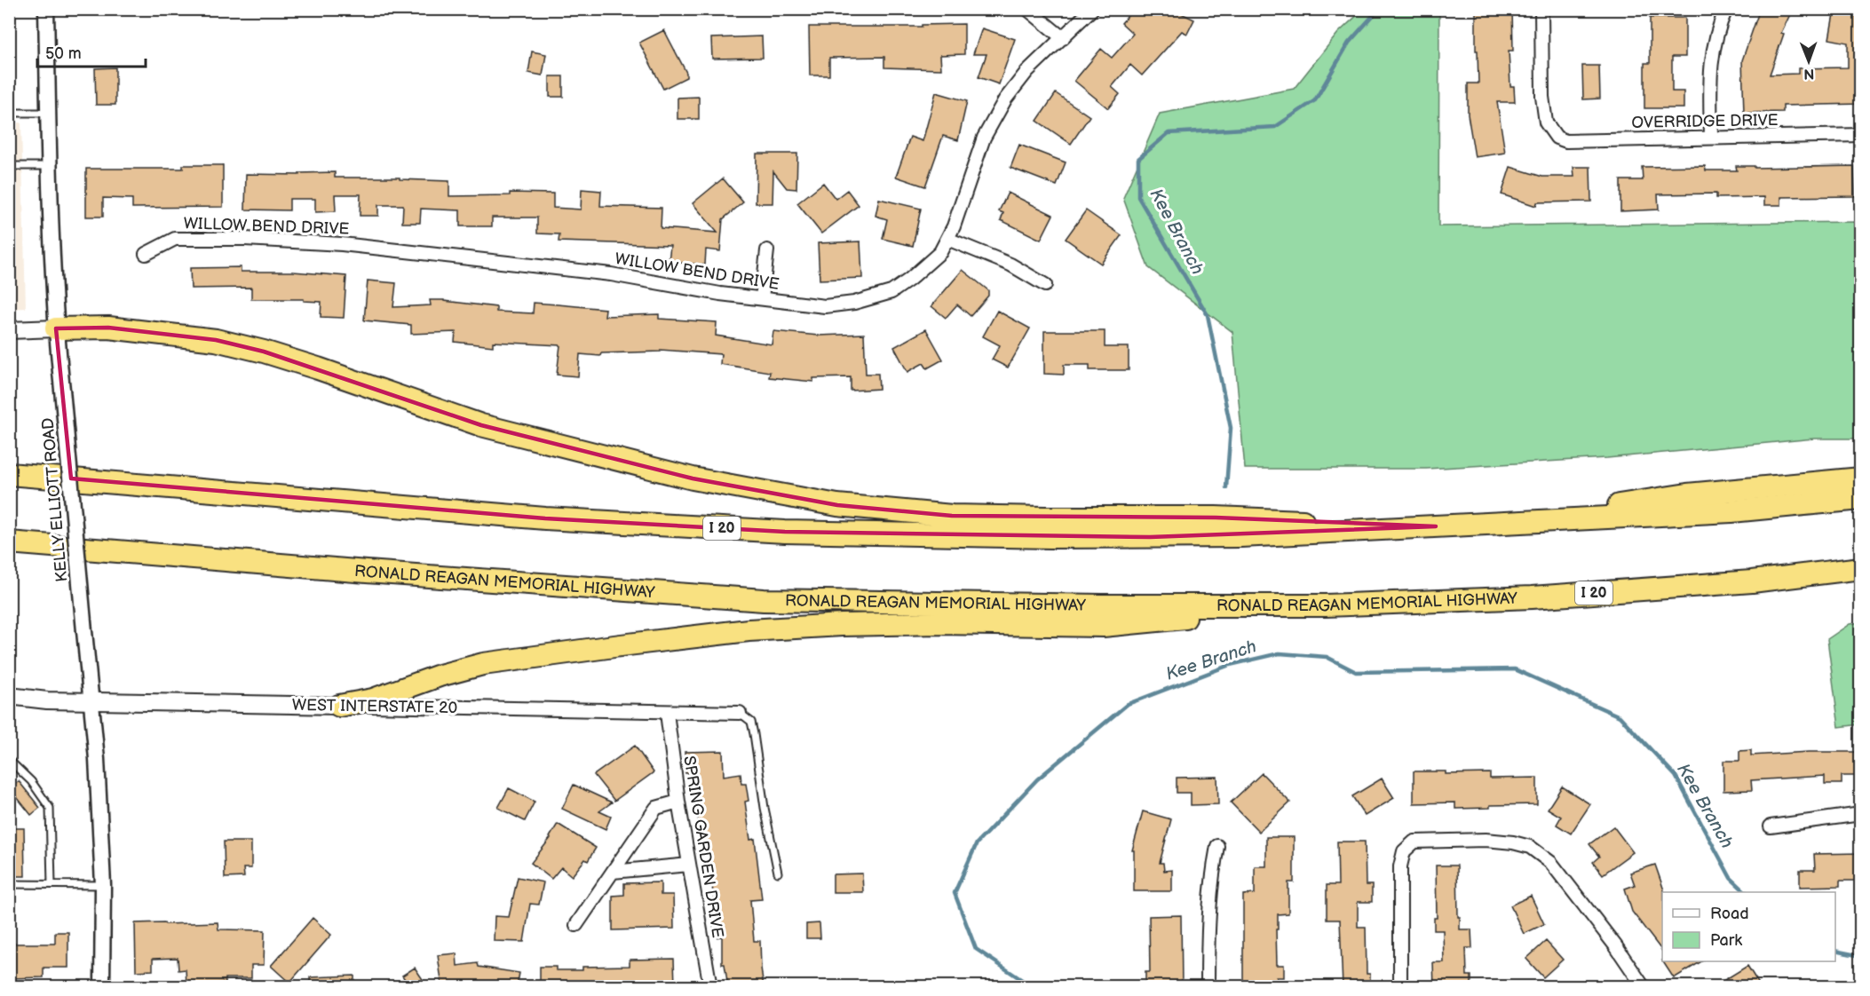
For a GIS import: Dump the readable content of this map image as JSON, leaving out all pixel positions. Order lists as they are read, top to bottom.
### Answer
{
  "streets": {
    "highway": ["I 20", "RONALD REAGAN MEMORIAL HIGHWAY"],
    "main road": ["WEST INTERSTATE 20"],
    "street": [
      "OVERRIDGE DRIVE",
      "WILLOW BEND DRIVE",
      "KELLY ELLIOTT ROAD",
      "SPRING GARDEN DRIVE"
    ]
  },
  "crossings": [
    ["KELLY ELLIOTT ROAD", "WEST INTERSTATE 20"],
    ["WEST INTERSTATE 20", "SPRING GARDEN DRIVE"]
  ],
  "water": ["Kee Branch"],
  "legend": ["Road", "Park"],
  "scale_bar": "50 m",
  "north": "bottom"
}
